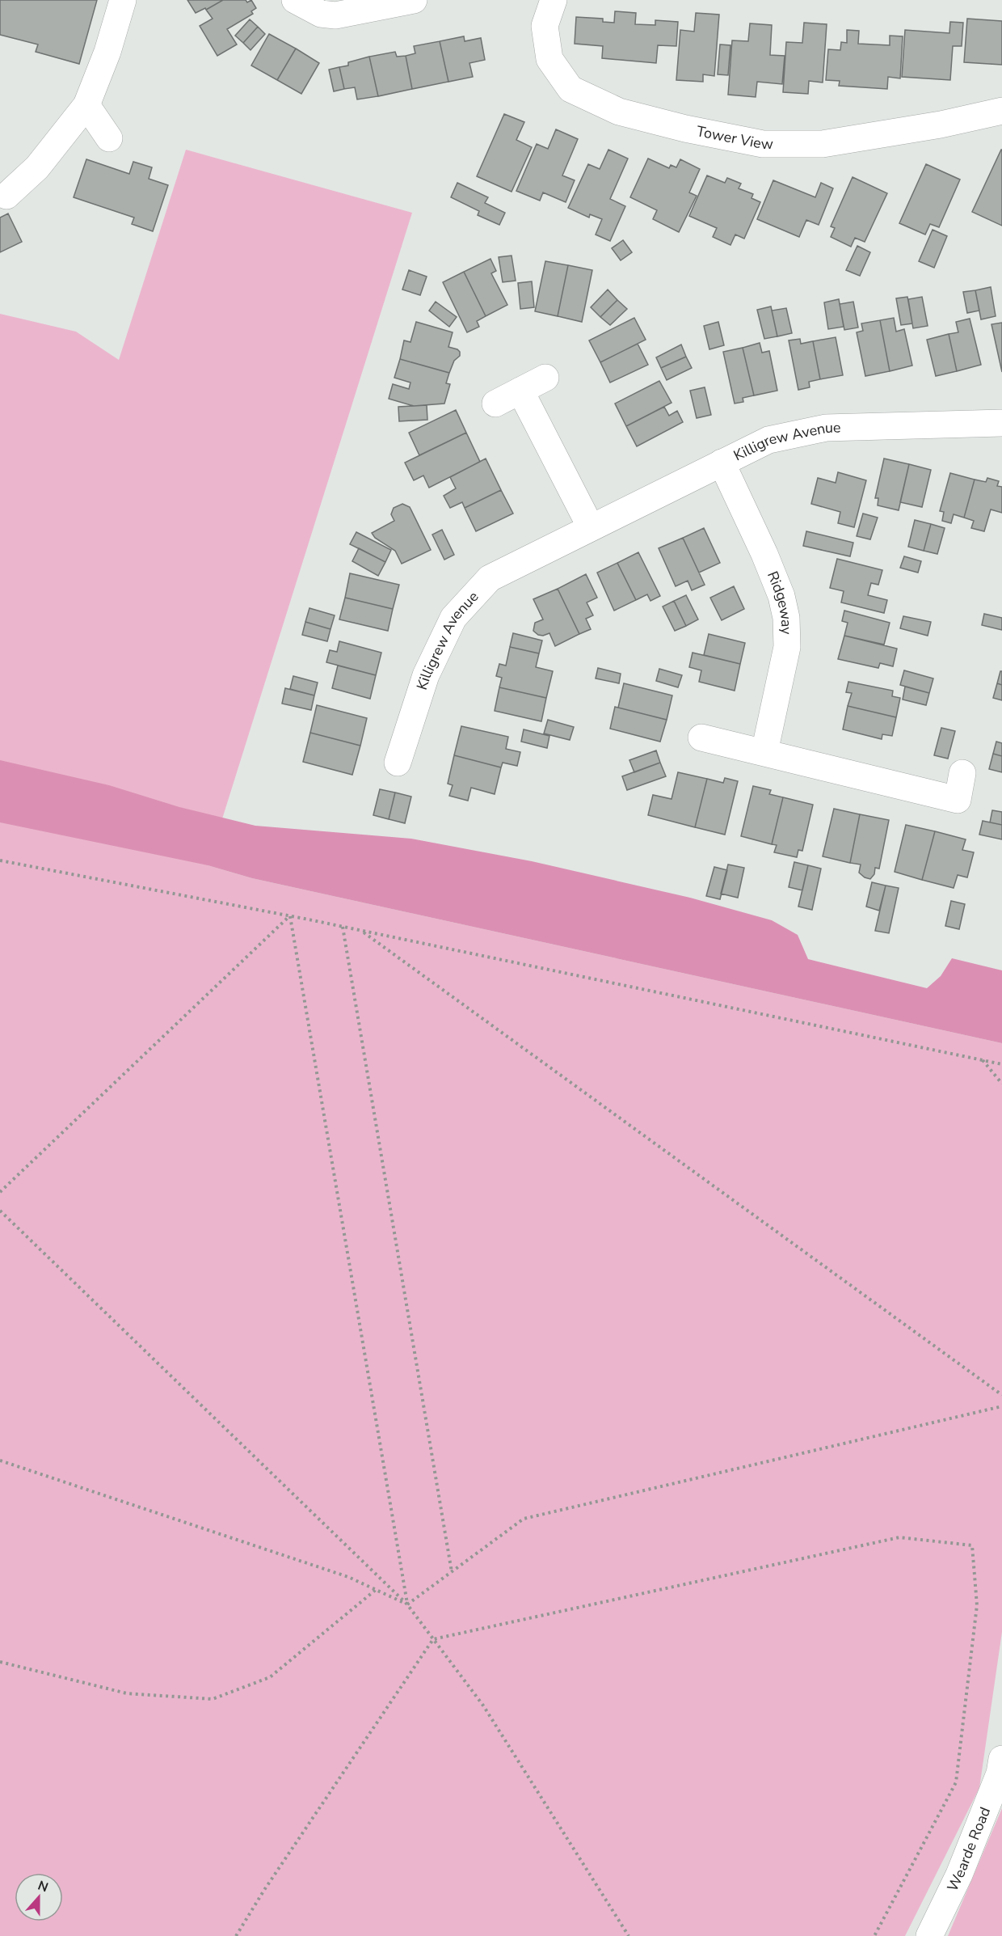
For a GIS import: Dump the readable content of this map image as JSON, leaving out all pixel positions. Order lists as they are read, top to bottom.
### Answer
{
  "streets": {
    "street": [
      "Tower View",
      "Killigrew Avenue",
      "Ridgeway",
      "Wearde Road"
    ]
  },
  "crossings": [
    ["Killigrew Avenue", "Ridgeway"]
  ],
  "north": "top"
}
